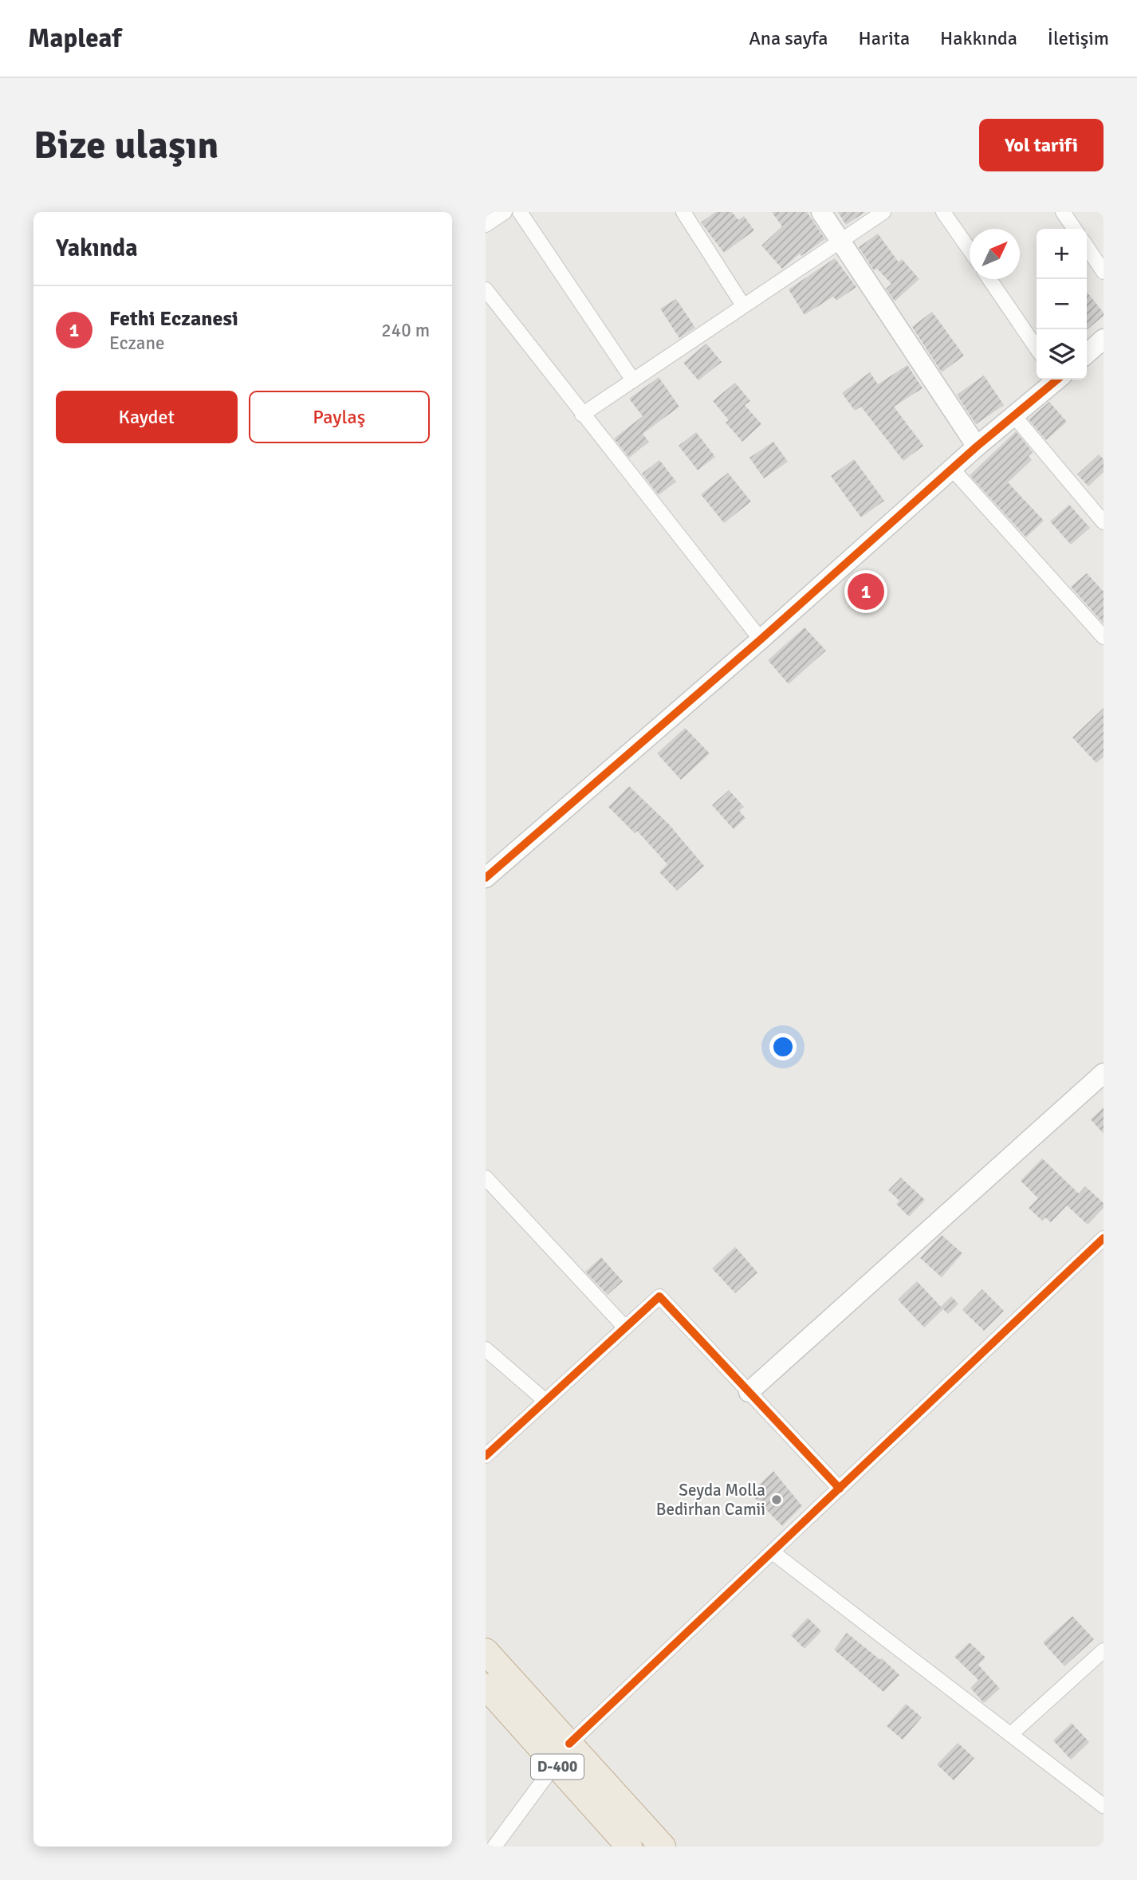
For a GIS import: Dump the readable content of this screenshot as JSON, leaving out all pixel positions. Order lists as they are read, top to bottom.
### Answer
{
  "streets": {
    "highway": ["D-400"]
  },
  "places": ["Seyda Molla Bedirhan Camii"],
  "north": "top right",
  "page": {
    "header": "Mapleaf",
    "nav": [
      "Ana sayfa",
      "Harita",
      "Hakkında",
      "İletişim"
    ],
    "buttons": [
      "Yol tarifi",
      ["Kaydet", "Paylaş"]
    ],
    "title": "Bize ulaşın",
    "heading": "Yakında",
    "map_buttons": ["+", "−"],
    "list": [
      {
        "mark": "1",
        "name": "Fethi Eczanesi",
        "note": "Eczane",
        "value": "240 m"
      }
    ],
    "pins": "1"
  }
}
